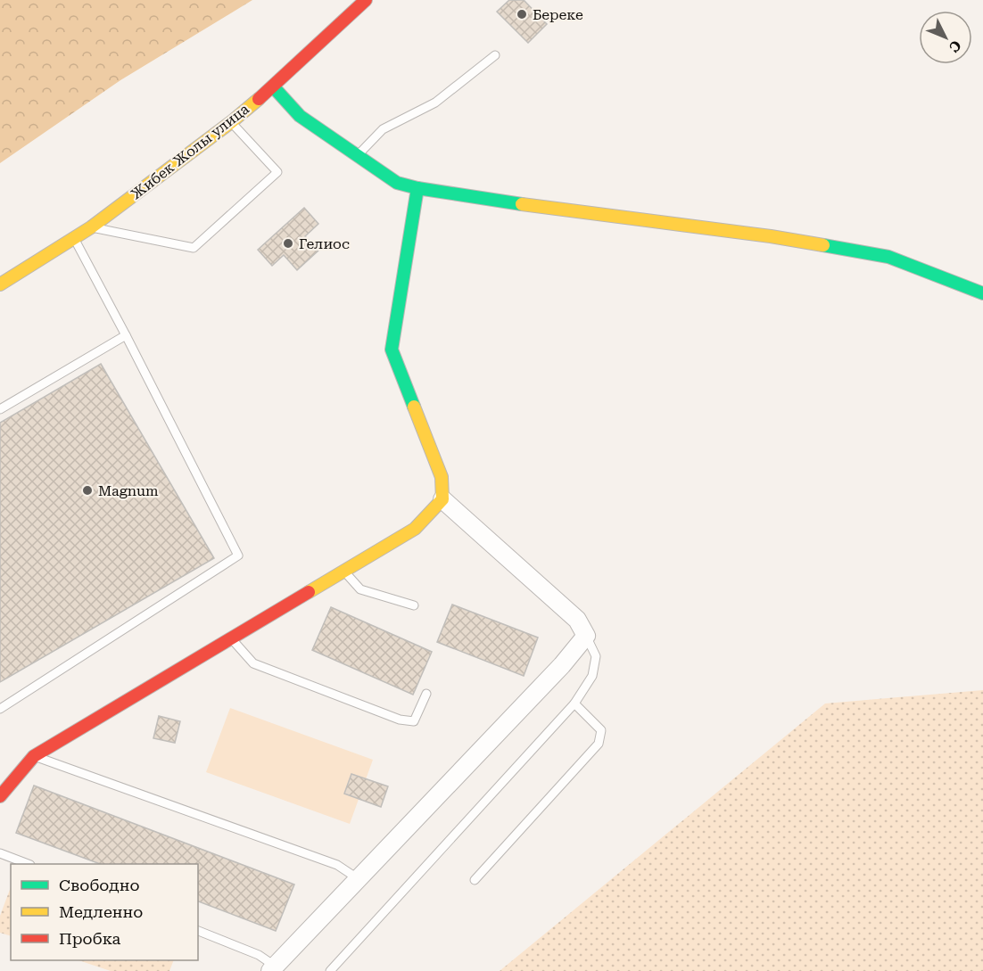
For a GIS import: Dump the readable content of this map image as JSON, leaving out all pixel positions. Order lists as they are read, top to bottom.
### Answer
{
  "streets": {
    "street": ["Жибек Жолы улица"]
  },
  "places": ["Береке", "Гелиос", "Magnum"],
  "legend": ["Свободно", "Медленно", "Пробка"],
  "north": "bottom right"
}
